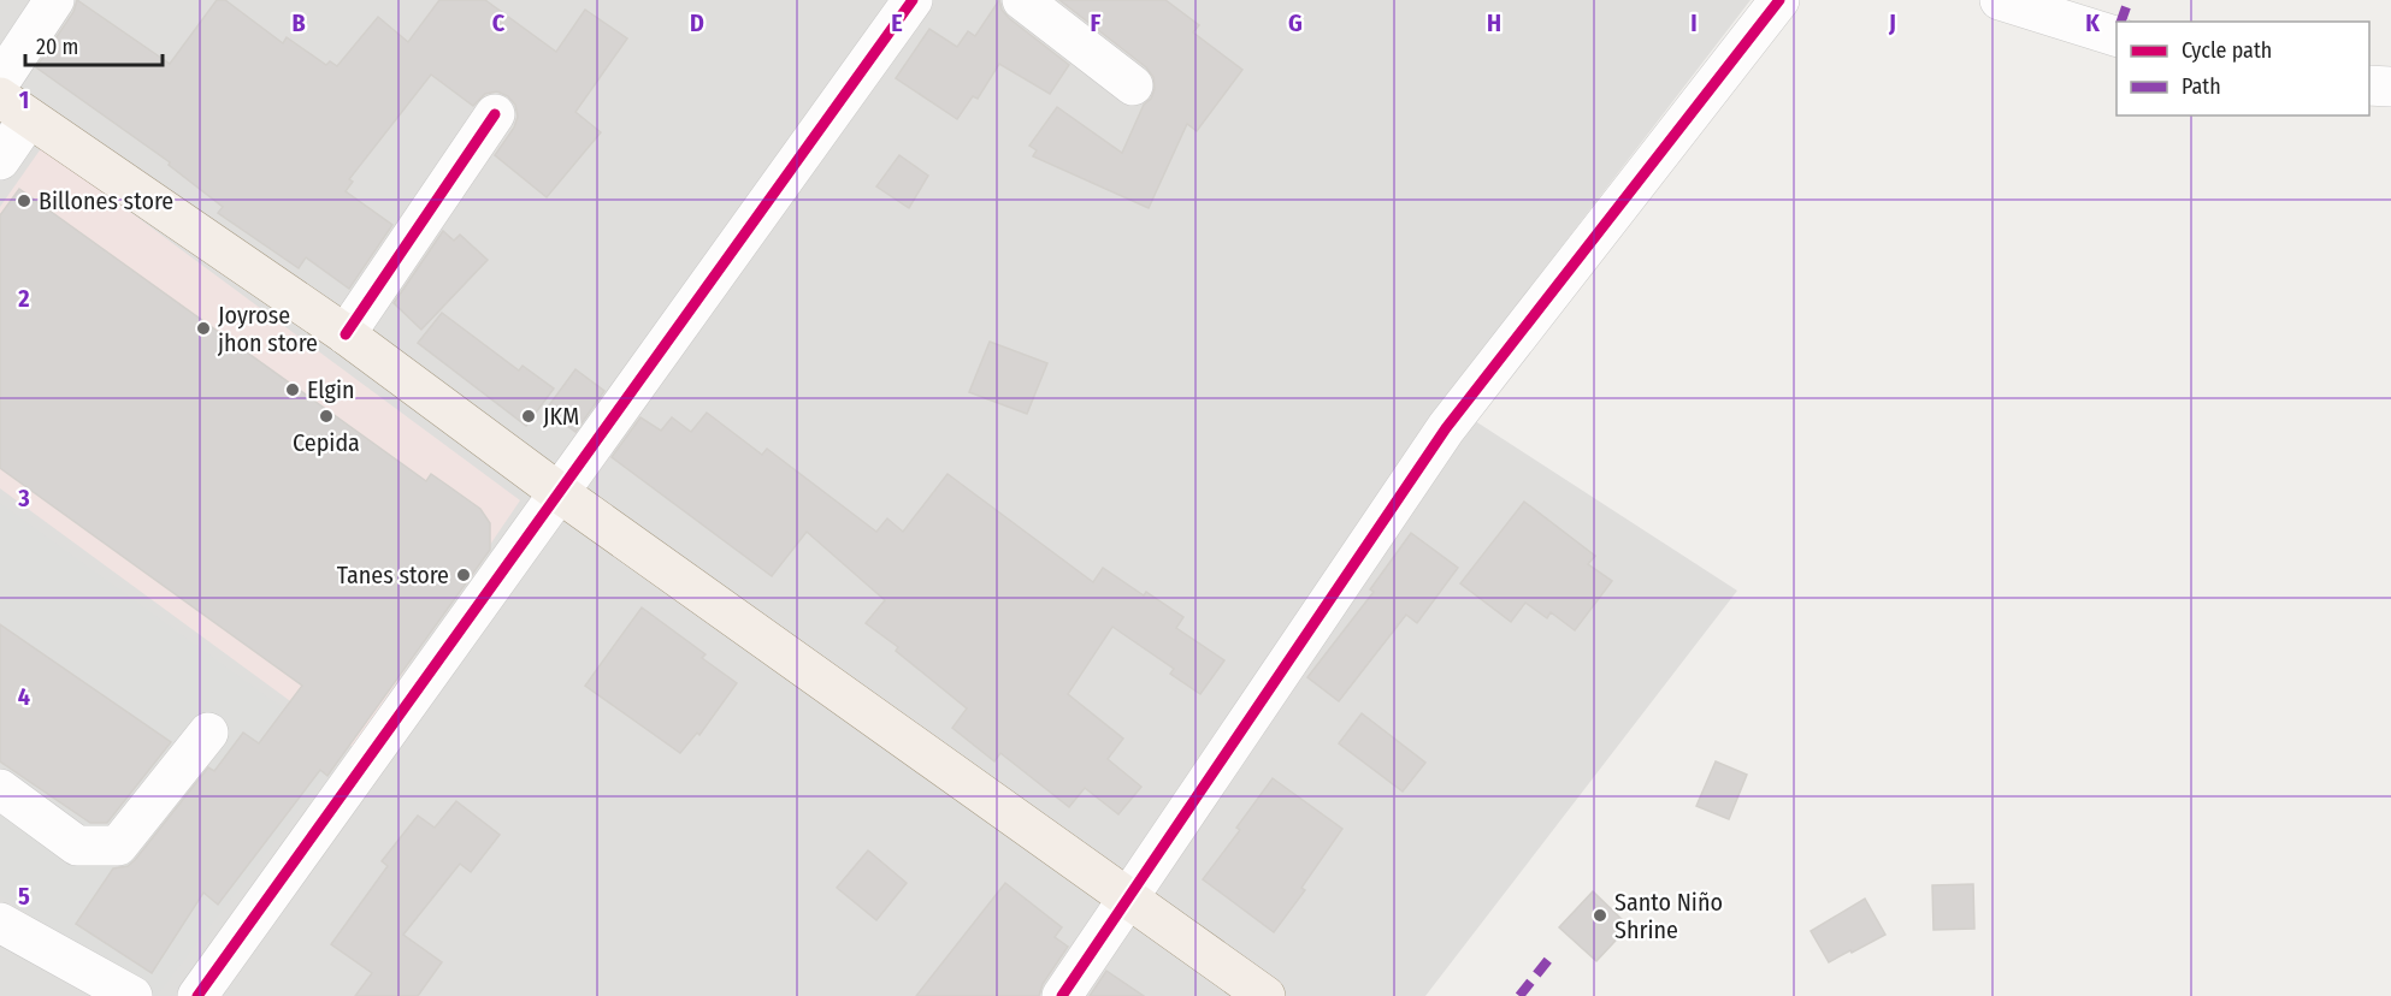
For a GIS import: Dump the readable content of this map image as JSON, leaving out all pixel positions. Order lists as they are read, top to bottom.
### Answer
{
  "places": [
    "Billones store",
    "Joyrose jhon store",
    "Elgin",
    "Cepida",
    "JKM",
    "Tanes store",
    "Santo Niño Shrine"
  ],
  "legend": ["Cycle path", "Path"],
  "scale_bar": "20 m",
  "grid": {
    "columns": [
      "B",
      "C",
      "D",
      "E",
      "F",
      "G",
      "H",
      "I",
      "J",
      "K"
    ],
    "rows": [
      "1",
      "2",
      "3",
      "4",
      "5"
    ]
  }
}
